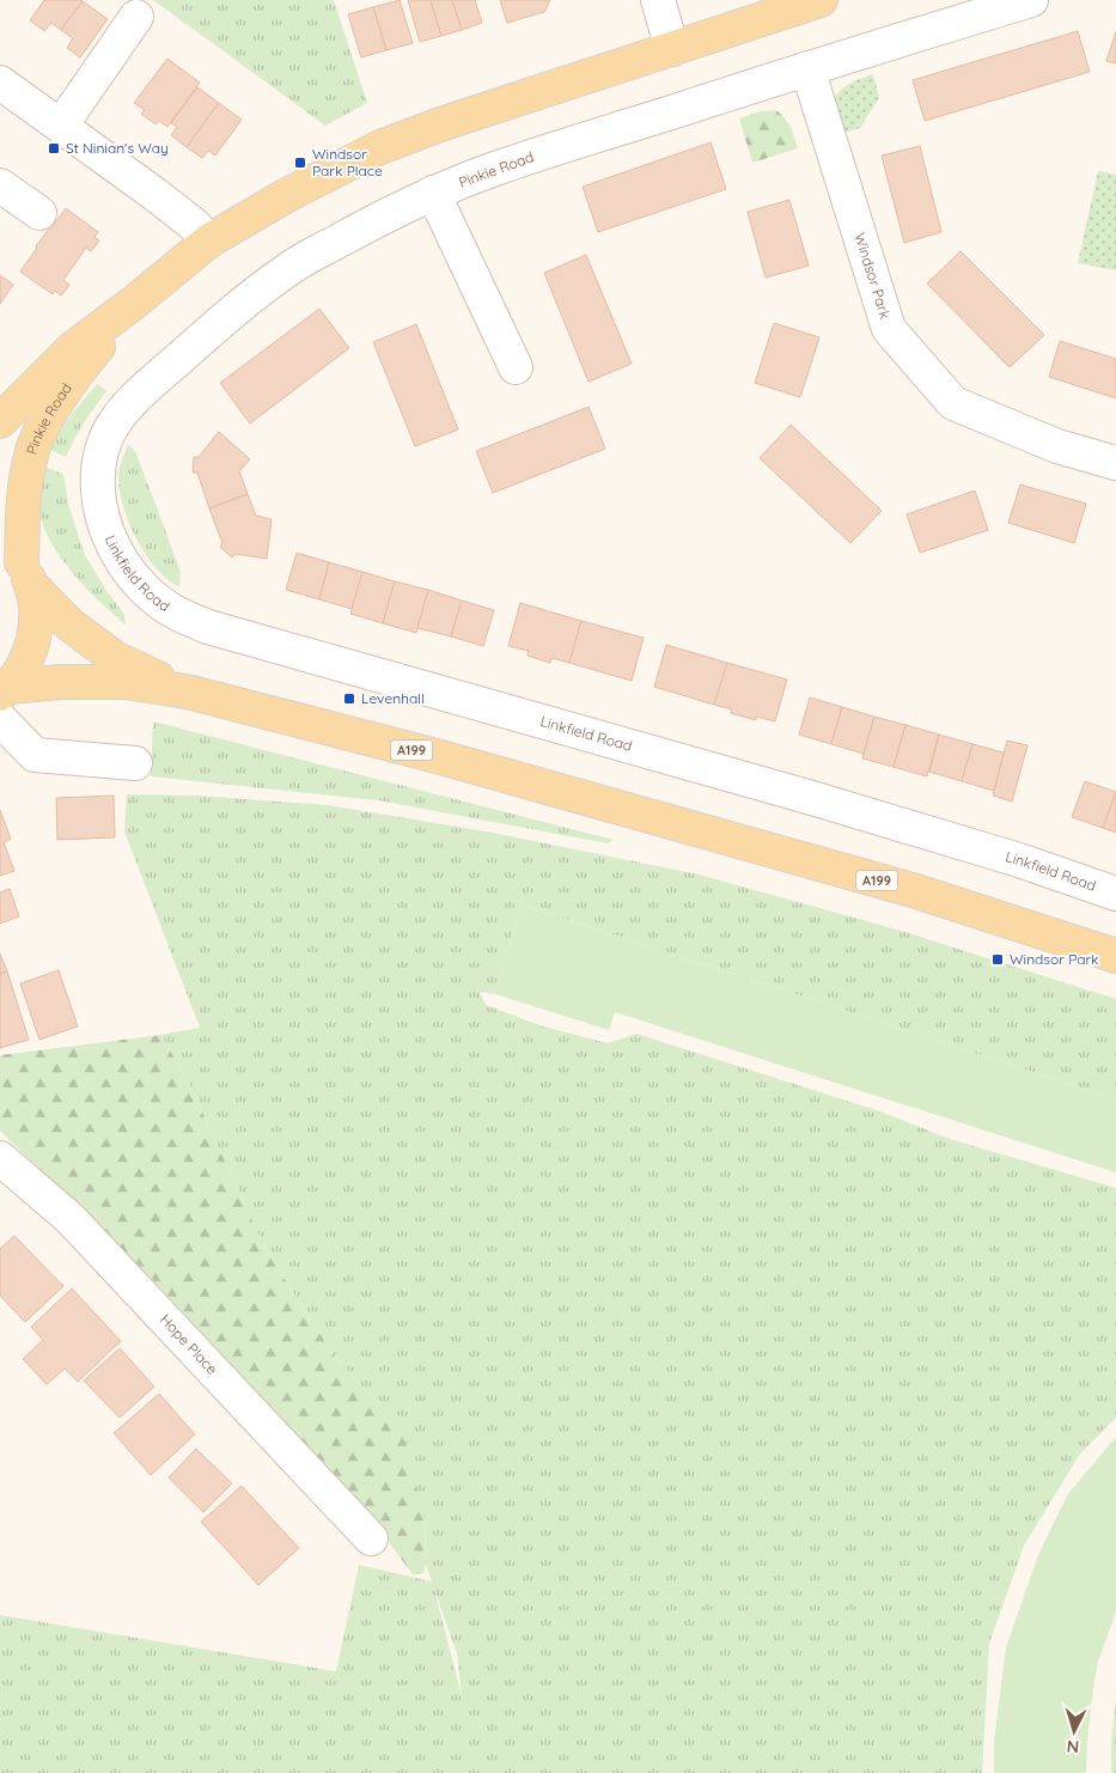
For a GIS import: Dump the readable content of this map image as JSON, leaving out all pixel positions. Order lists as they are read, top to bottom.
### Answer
{
  "streets": {
    "main road": ["Pinkie Road", "A199"],
    "street": ["Windsor Park", "Linkfield Road", "Hope Place"]
  },
  "crossings": [
    ["Pinkie Road", "Windsor Park"],
    ["Pinkie Road", "Linkfield Road"],
    ["Pinkie Road", "A199"]
  ],
  "places": {
    "transit": [
      "St Ninian's Way",
      "Windsor Park Place",
      "Levenhall",
      "Windsor Park"
    ]
  },
  "north": "bottom"
}
